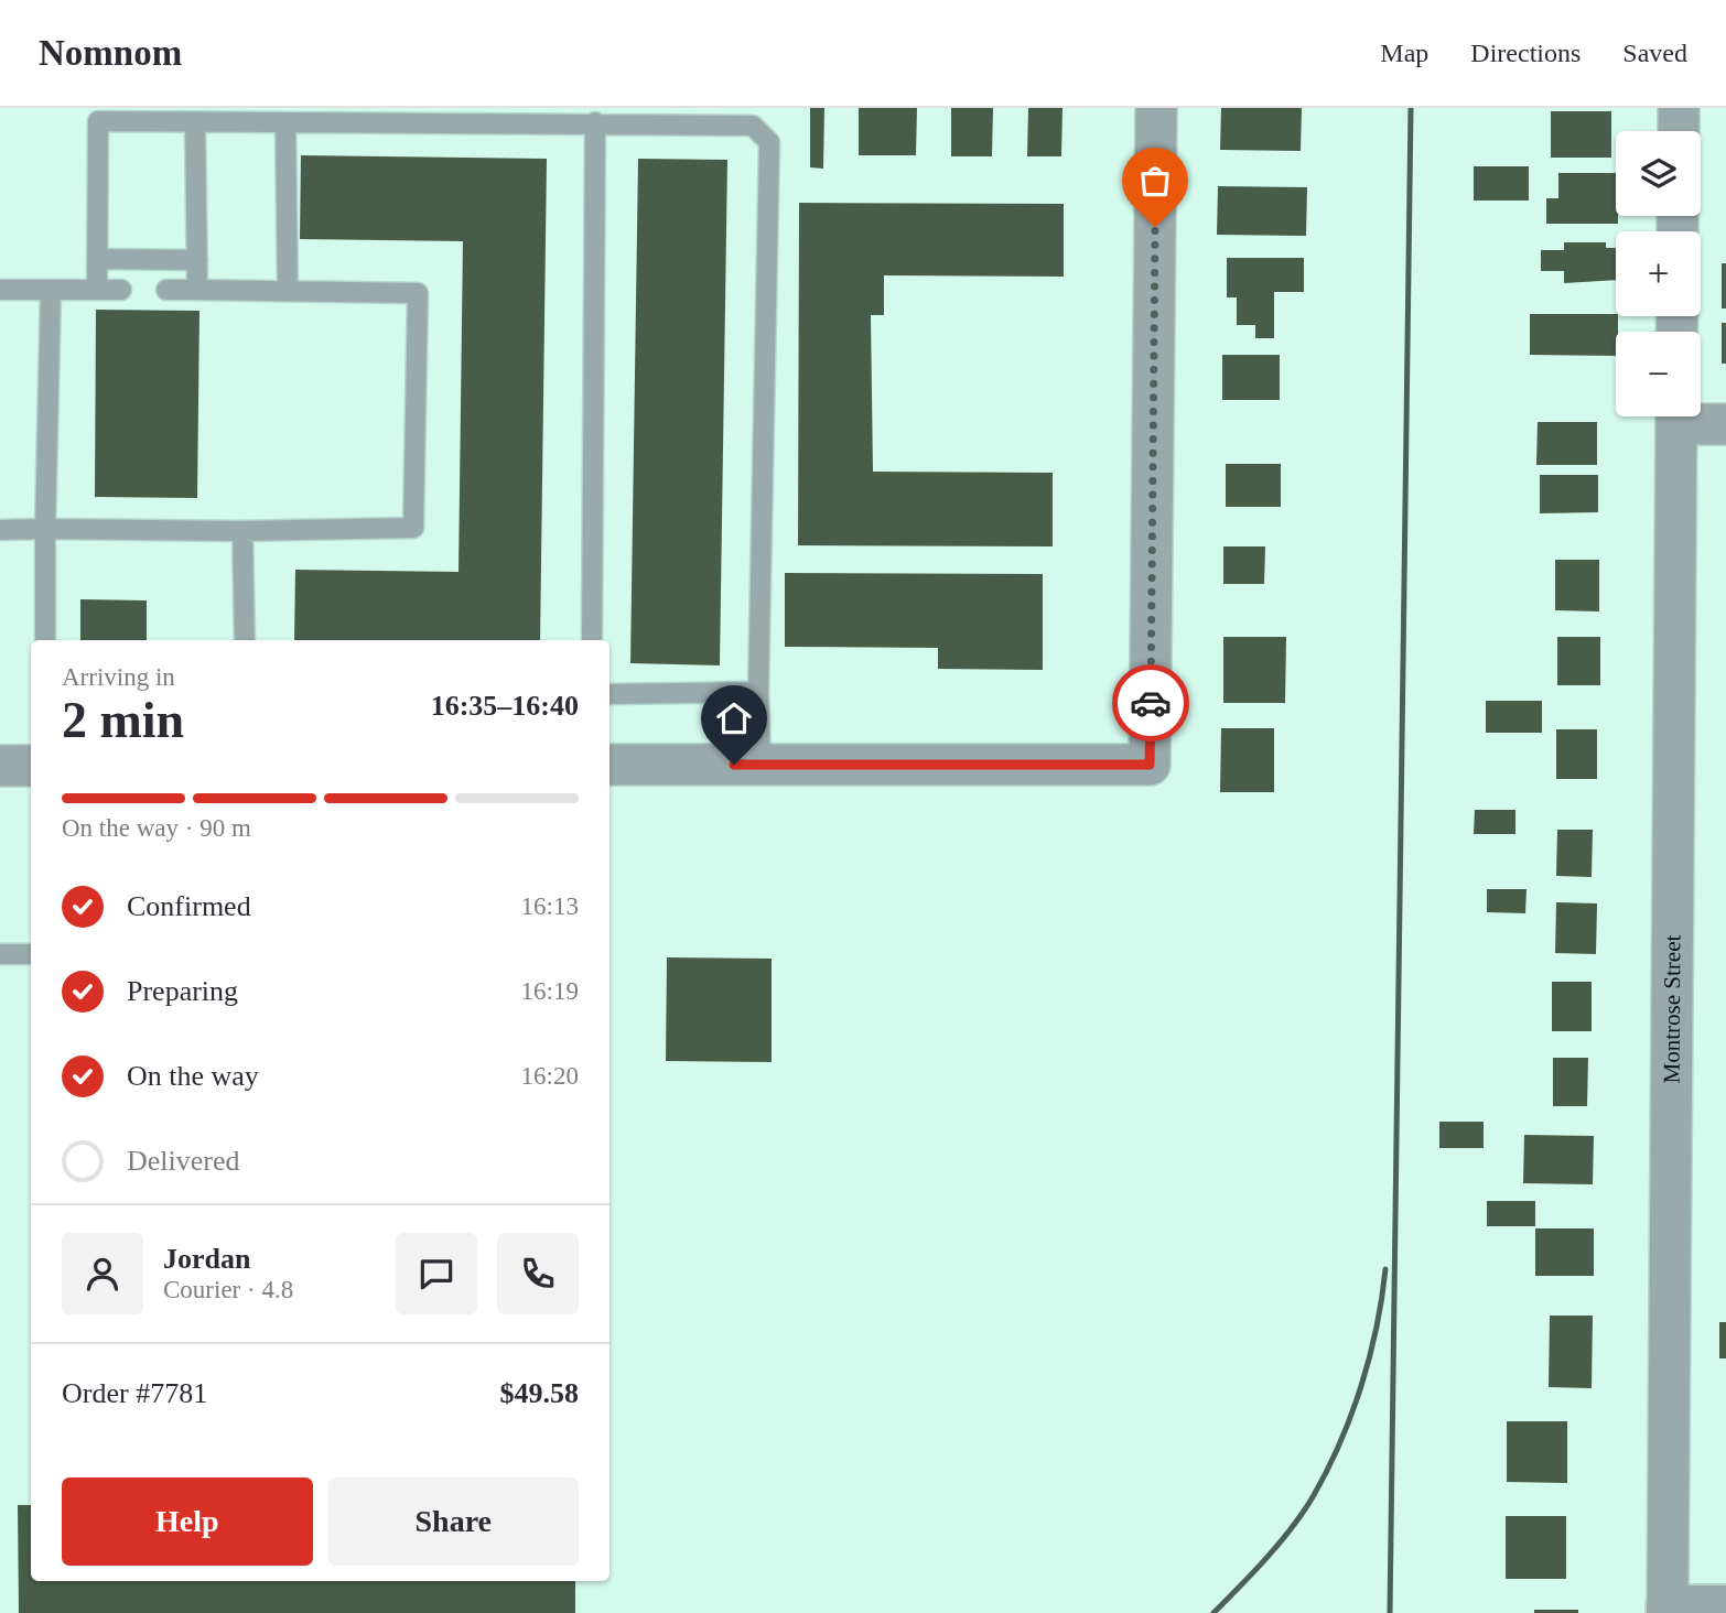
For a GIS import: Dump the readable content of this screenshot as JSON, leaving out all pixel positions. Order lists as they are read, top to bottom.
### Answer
{
  "streets": {
    "street": ["Montrose Street"]
  },
  "page": {
    "header": "Nomnom",
    "nav": ["Map", "Directions", "Saved"],
    "map_buttons": ["+", "−"],
    "heading": ["2 min", "Arriving in", "16:35–16:40"],
    "panel": [
      "Jordan",
      "Courier · 4.8",
      "Order #7781",
      "$49.58"
    ],
    "bar": "On the way · 90 m",
    "list": [
      ["Confirmed", "16:13"],
      ["Preparing", "16:19"],
      ["On the way", "16:20"],
      "Delivered"
    ],
    "buttons": ["Help", "Share"]
  }
}
